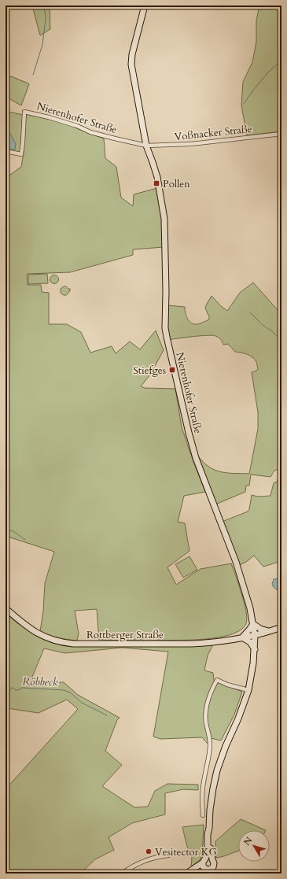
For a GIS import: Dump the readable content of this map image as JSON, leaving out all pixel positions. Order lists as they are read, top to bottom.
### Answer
{
  "streets": {
    "street": ["Nierenhofer Straße", "Voßnacker Straße", "Rottberger Straße"]
  },
  "crossings": [
    ["Nierenhofer Straße", "Voßnacker Straße"],
    ["Nierenhofer Straße", "Rottberger Straße"]
  ],
  "water": ["Röbbeck"],
  "places": {
    "transit": ["Pollen", "Stiefges"],
    "other": ["Vesitector KG"]
  },
  "north": "top left"
}
